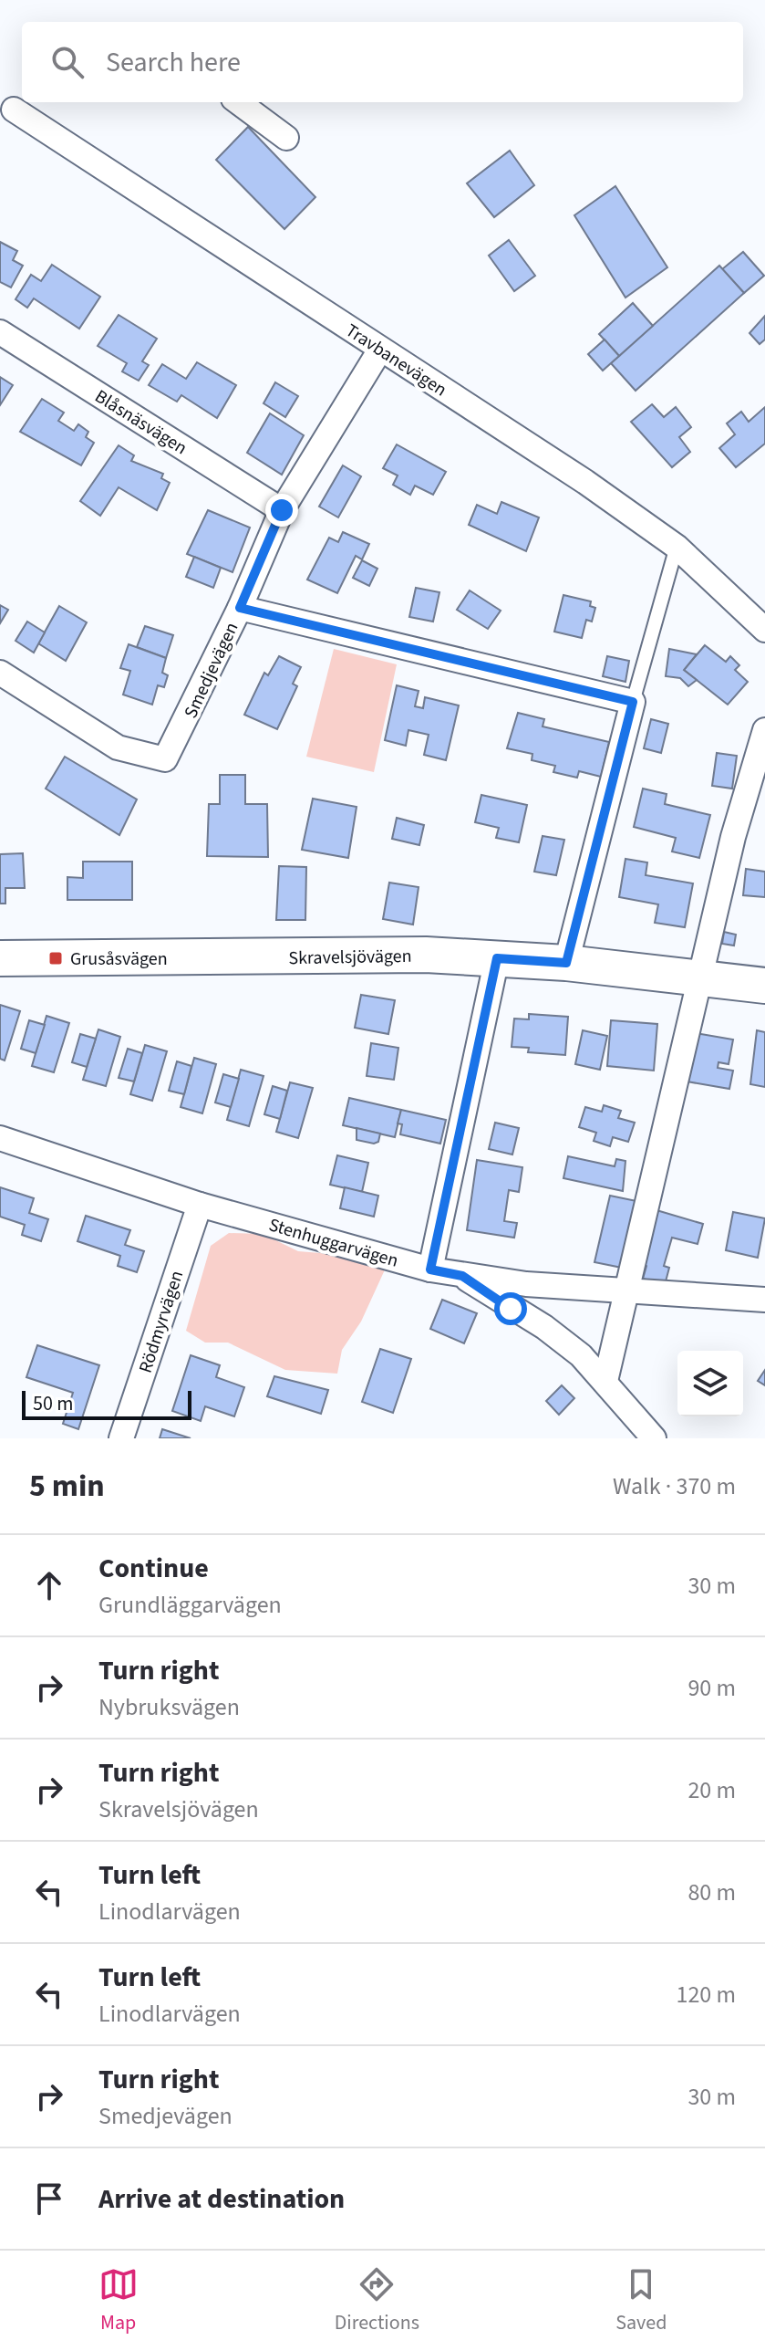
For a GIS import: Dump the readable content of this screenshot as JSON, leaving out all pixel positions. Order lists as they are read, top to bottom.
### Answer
{
  "streets": {
    "street": [
      "Travbanevägen",
      "Blåsnäsvägen",
      "Smedjevägen",
      "Skravelsjövägen",
      "Stenhuggarvägen",
      "Rödmyrvägen"
    ]
  },
  "crossings": [
    ["Travbanevägen", "Smedjevägen"],
    ["Blåsnäsvägen", "Smedjevägen"],
    ["Stenhuggarvägen", "Rödmyrvägen"]
  ],
  "places": {
    "transit": ["Grusåsvägen"]
  },
  "scale_bar": "50 m",
  "page": {
    "search": "Search here",
    "scale": "50 m",
    "heading": ["5 min", "Walk · 370 m"],
    "list": [
      ["Continue", "Grundläggarvägen", "30 m"],
      ["Turn right", "Nybruksvägen", "90 m"],
      ["Turn right", "Skravelsjövägen", "20 m"],
      ["Turn left", "Linodlarvägen", "80 m"],
      ["Turn left", "Linodlarvägen", "120 m"],
      ["Turn right", "Smedjevägen", "30 m"],
      "Arrive at destination"
    ],
    "nav": ["Map", "Directions", "Saved"]
  }
}
